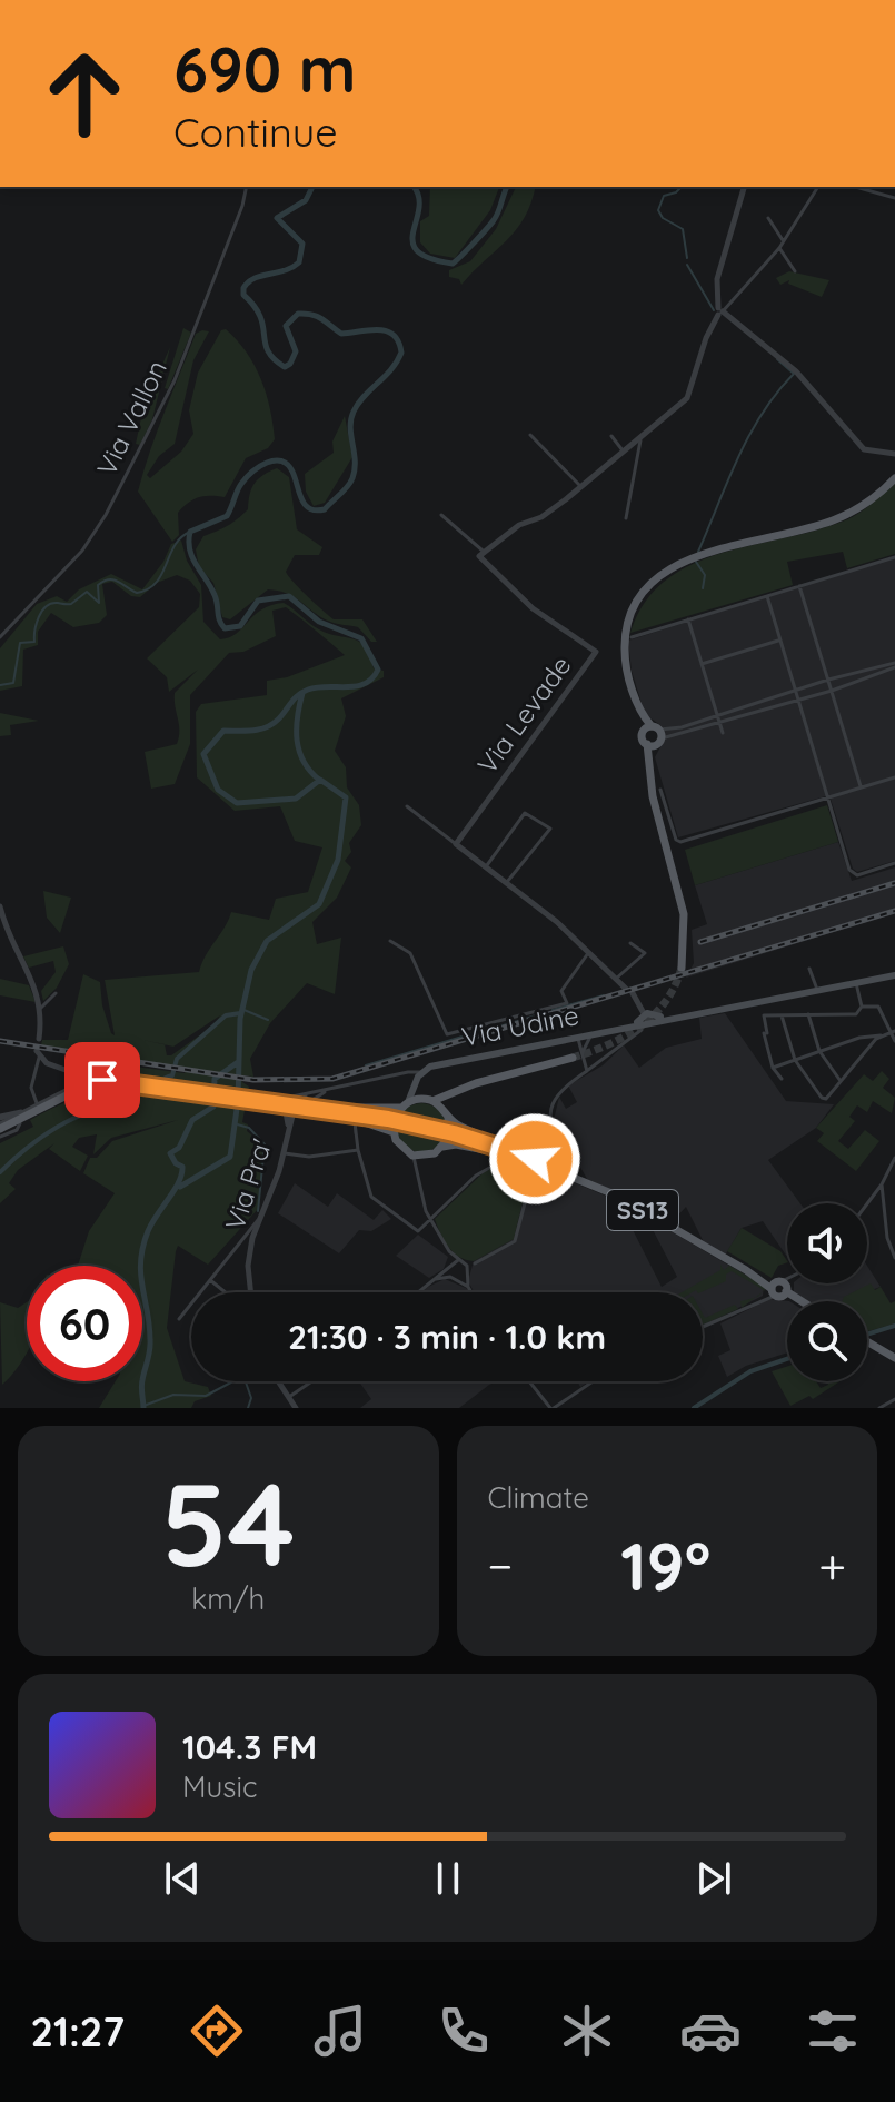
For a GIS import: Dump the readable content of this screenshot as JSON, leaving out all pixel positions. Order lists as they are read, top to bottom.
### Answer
{
  "streets": {
    "main road": ["Via Udine", "SS13"],
    "street": ["Via Vallon", "Via Levade", "Via Pra'"]
  },
  "crossings": [
    ["Via Pra'", "SS13"]
  ],
  "page": {
    "turn": ["690 m", "Continue"],
    "limit": "60",
    "trip": "21:30 · 3 min · 1.0 km",
    "tile": [
      ["54", "km/h"],
      "Climate"
    ],
    "heat": ["−", "19°", "+"],
    "song": ["104.3 FM", "Music"],
    "tabs": "21:27"
  }
}
